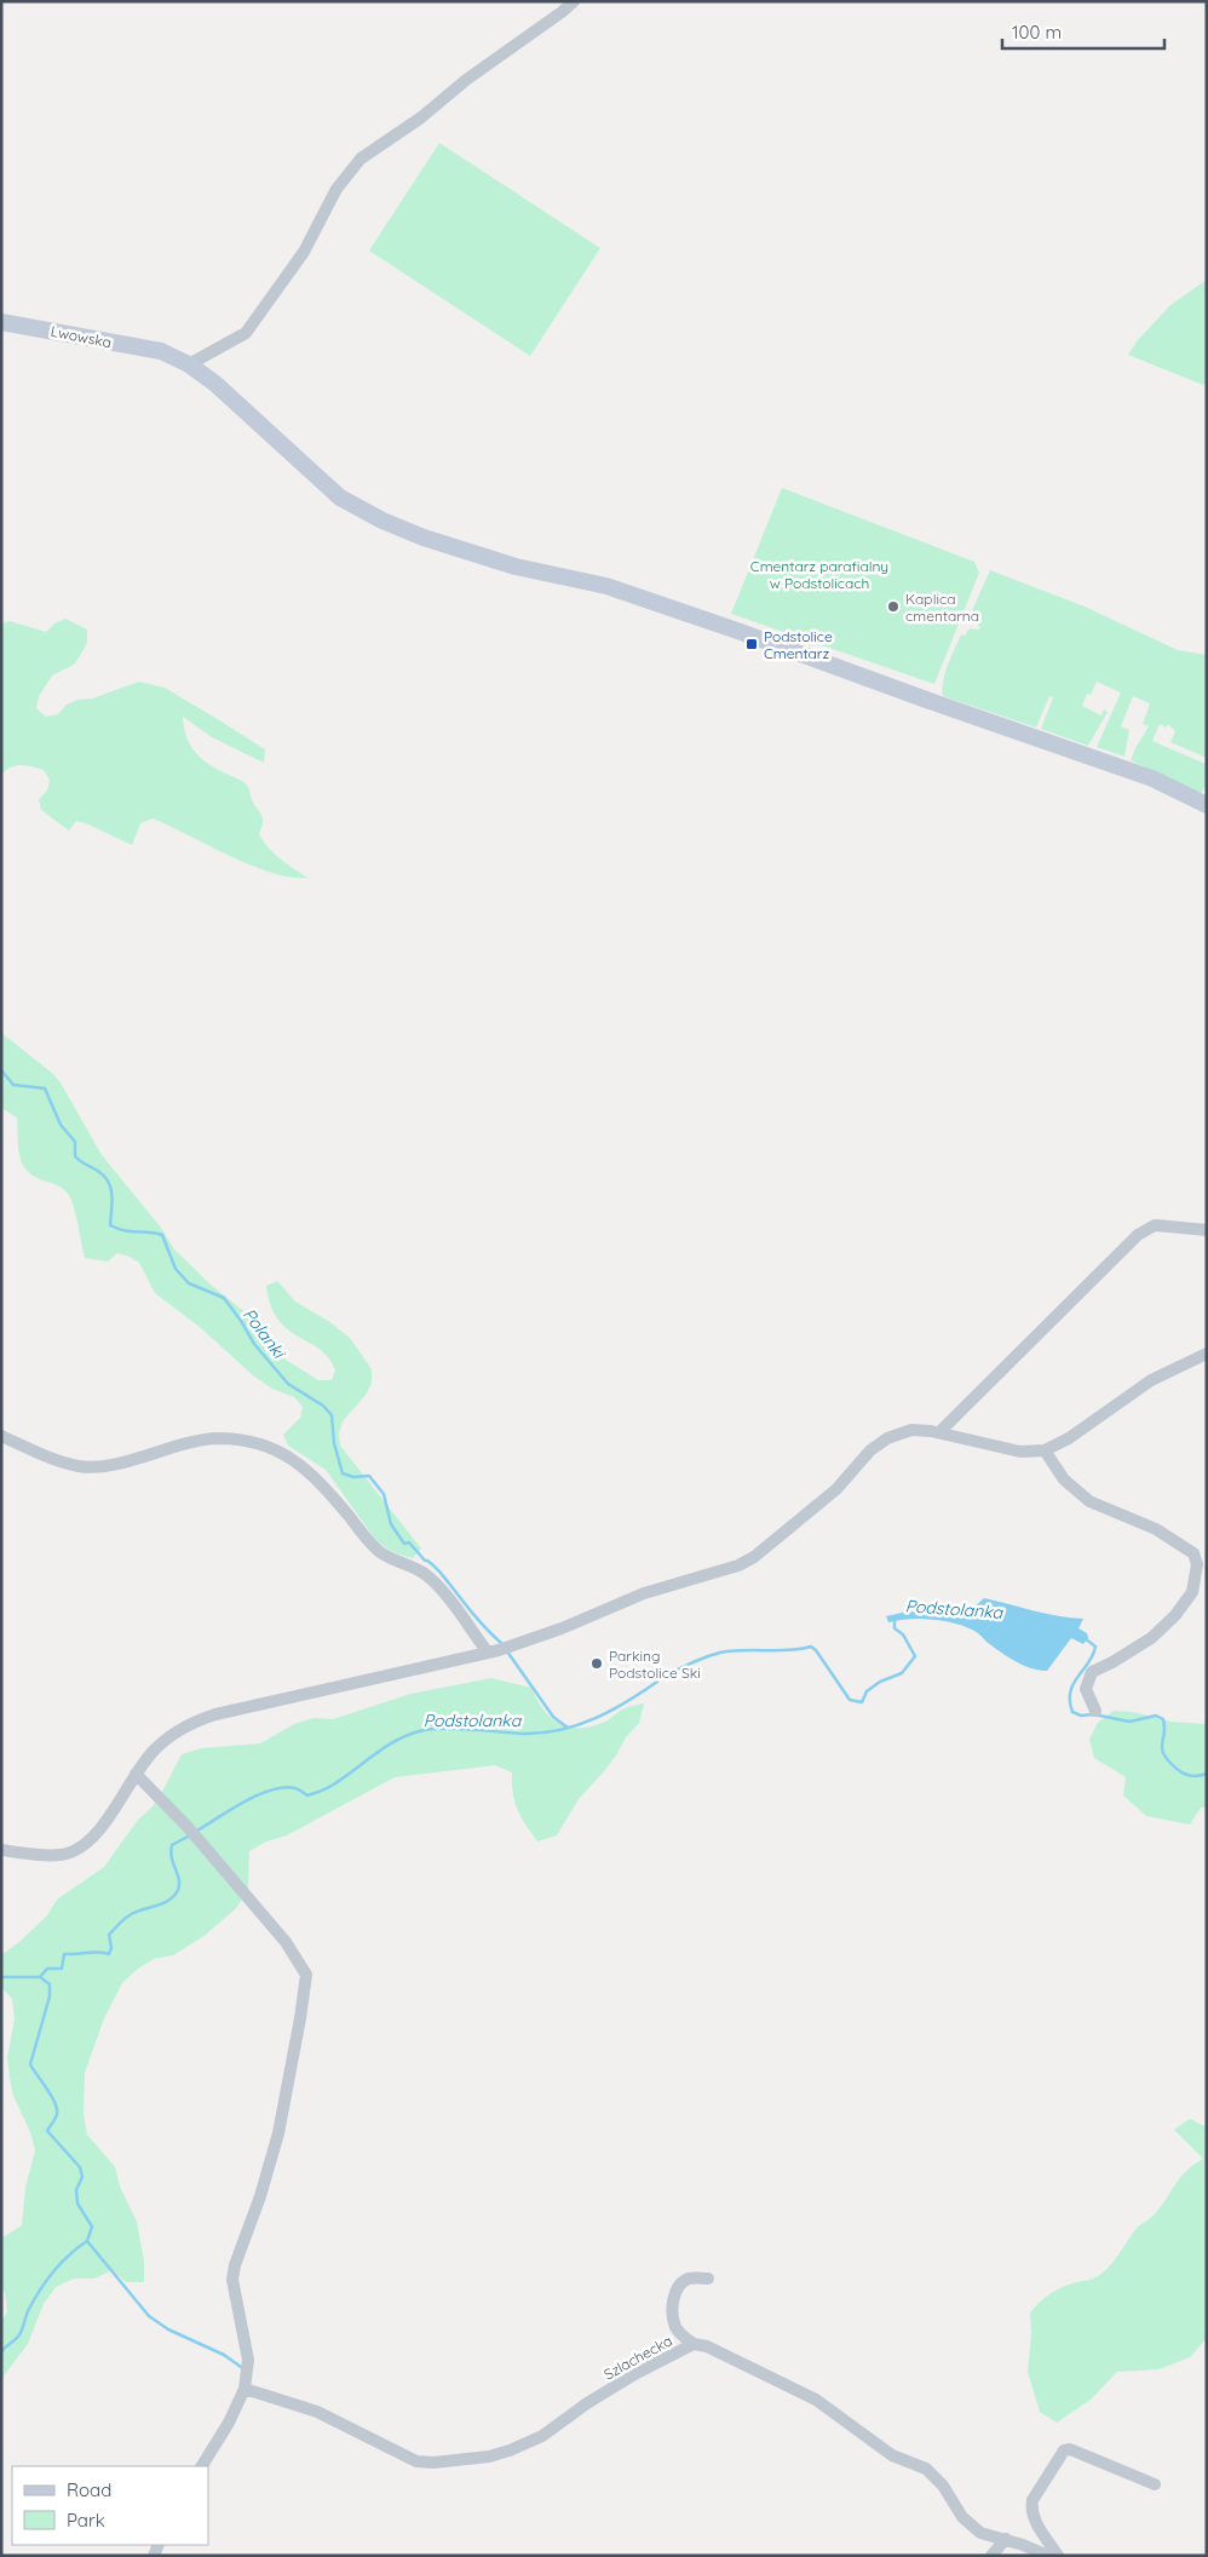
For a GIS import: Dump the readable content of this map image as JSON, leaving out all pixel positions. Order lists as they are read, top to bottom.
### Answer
{
  "streets": {
    "street": ["Lwowska", "Szlachecka"]
  },
  "water": ["Polanki", "Podstolanka"],
  "parks": ["Cmentarz parafialny w Podstolicach"],
  "places": {
    "other": ["Kaplica cmentarna", "Parking Podstolice Ski"],
    "transit": ["Podstolice Cmentarz"]
  },
  "legend": ["Road", "Park"],
  "scale_bar": "100 m"
}
